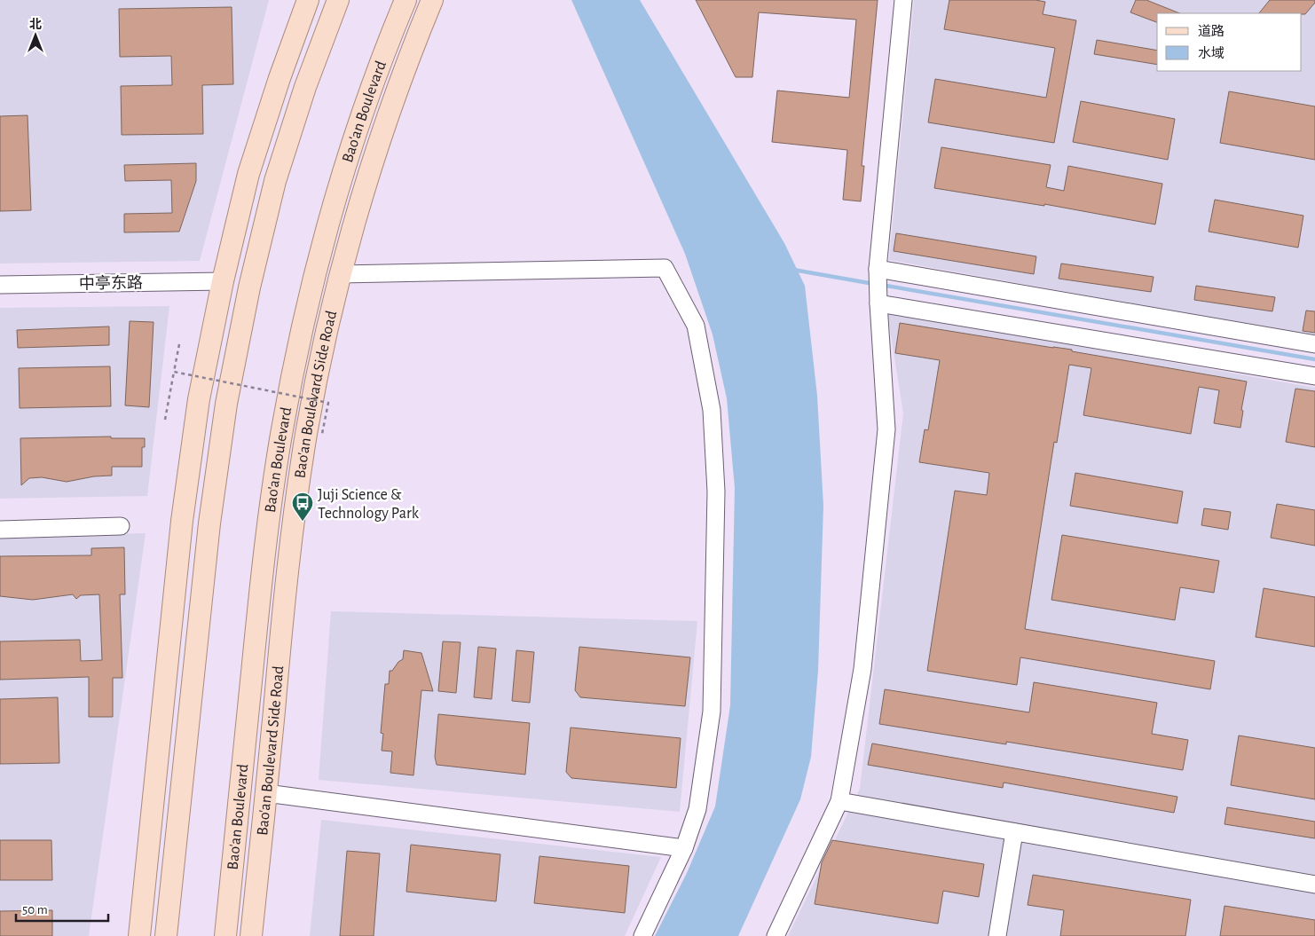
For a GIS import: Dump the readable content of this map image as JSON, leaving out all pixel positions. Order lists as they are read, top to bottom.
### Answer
{
  "streets": {
    "main road": ["Bao'an Boulevard", "Bao'an Boulevard Side Road"],
    "street": ["中亭东路"]
  },
  "places": {
    "bus stop": ["Juji Science & Technology Park"]
  },
  "legend": ["道路", "水域"],
  "scale_bar": "50 m",
  "north": "top"
}
